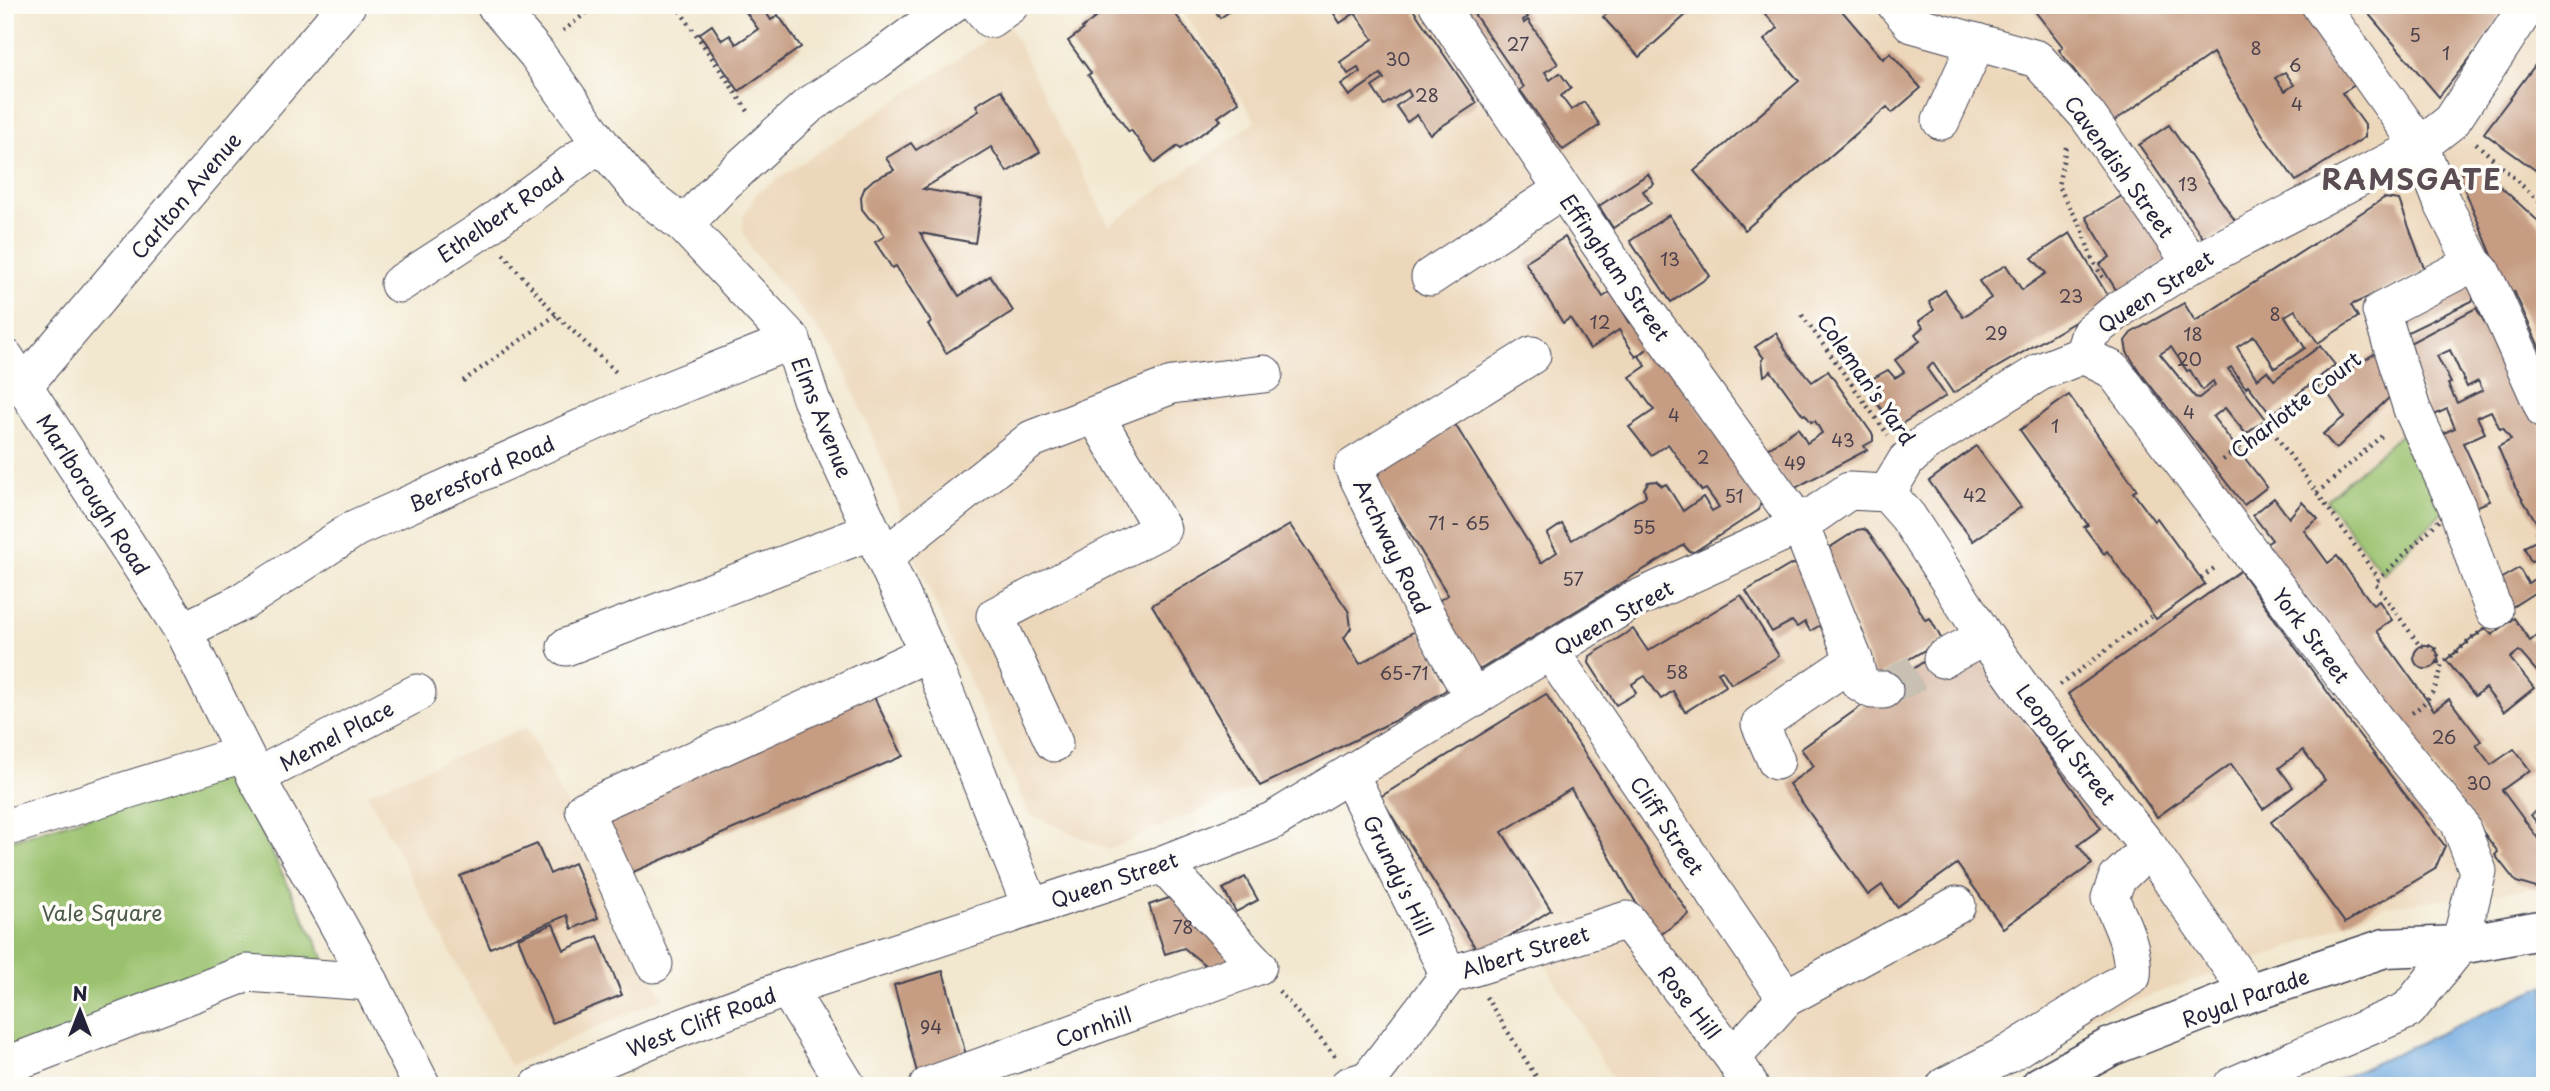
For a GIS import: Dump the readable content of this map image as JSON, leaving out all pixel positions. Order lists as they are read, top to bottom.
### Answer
{
  "streets": {
    "main road": ["Royal Parade"],
    "street": [
      "Cavendish Street",
      "Carlton Avenue",
      "Ethelbert Road",
      "Effingham Street",
      "Queen Street",
      "Elms Avenue",
      "Beresford Road",
      "Marlborough Road",
      "Archway Road",
      "York Street",
      "Memel Place",
      "Leopold Street",
      "Cliff Street",
      "Grundy's Hill",
      "Albert Street",
      "Rose Hill",
      "West Cliff Road",
      "Cornhill"
    ],
    "path": ["Coleman's Yard", "Charlotte Court"]
  },
  "crossings": [
    ["Cavendish Street", "Queen Street"],
    ["Carlton Avenue", "Marlborough Road"],
    ["Ethelbert Road", "Elms Avenue"],
    ["Effingham Street", "Queen Street"],
    ["Queen Street", "Coleman's Yard"],
    ["Queen Street", "Elms Avenue"],
    ["Queen Street", "Archway Road"],
    ["Queen Street", "York Street"],
    ["Queen Street", "Leopold Street"],
    ["Queen Street", "Cliff Street"],
    ["Queen Street", "Grundy's Hill"],
    ["Queen Street", "West Cliff Road"],
    ["Charlotte Court", "York Street"],
    ["Elms Avenue", "Beresford Road"],
    ["Beresford Road", "Marlborough Road"],
    ["York Street", "Royal Parade"],
    ["Leopold Street", "Royal Parade"],
    ["Grundy's Hill", "Albert Street"],
    ["Albert Street", "Rose Hill"]
  ],
  "districts": ["RAMSGATE"],
  "parks": ["Vale Square"],
  "house_numbers": [
    "5",
    "27",
    "8",
    "1",
    "30",
    "6",
    "28",
    "4",
    "13",
    "13",
    "23",
    "8",
    "12",
    "29",
    "18",
    "20",
    "4",
    "4",
    "1",
    "43",
    "2",
    "49",
    "42",
    "51",
    "71 - 65",
    "55",
    "57",
    "58",
    "65-71",
    "26",
    "30",
    "78",
    "94"
  ],
  "north": "top"
}
